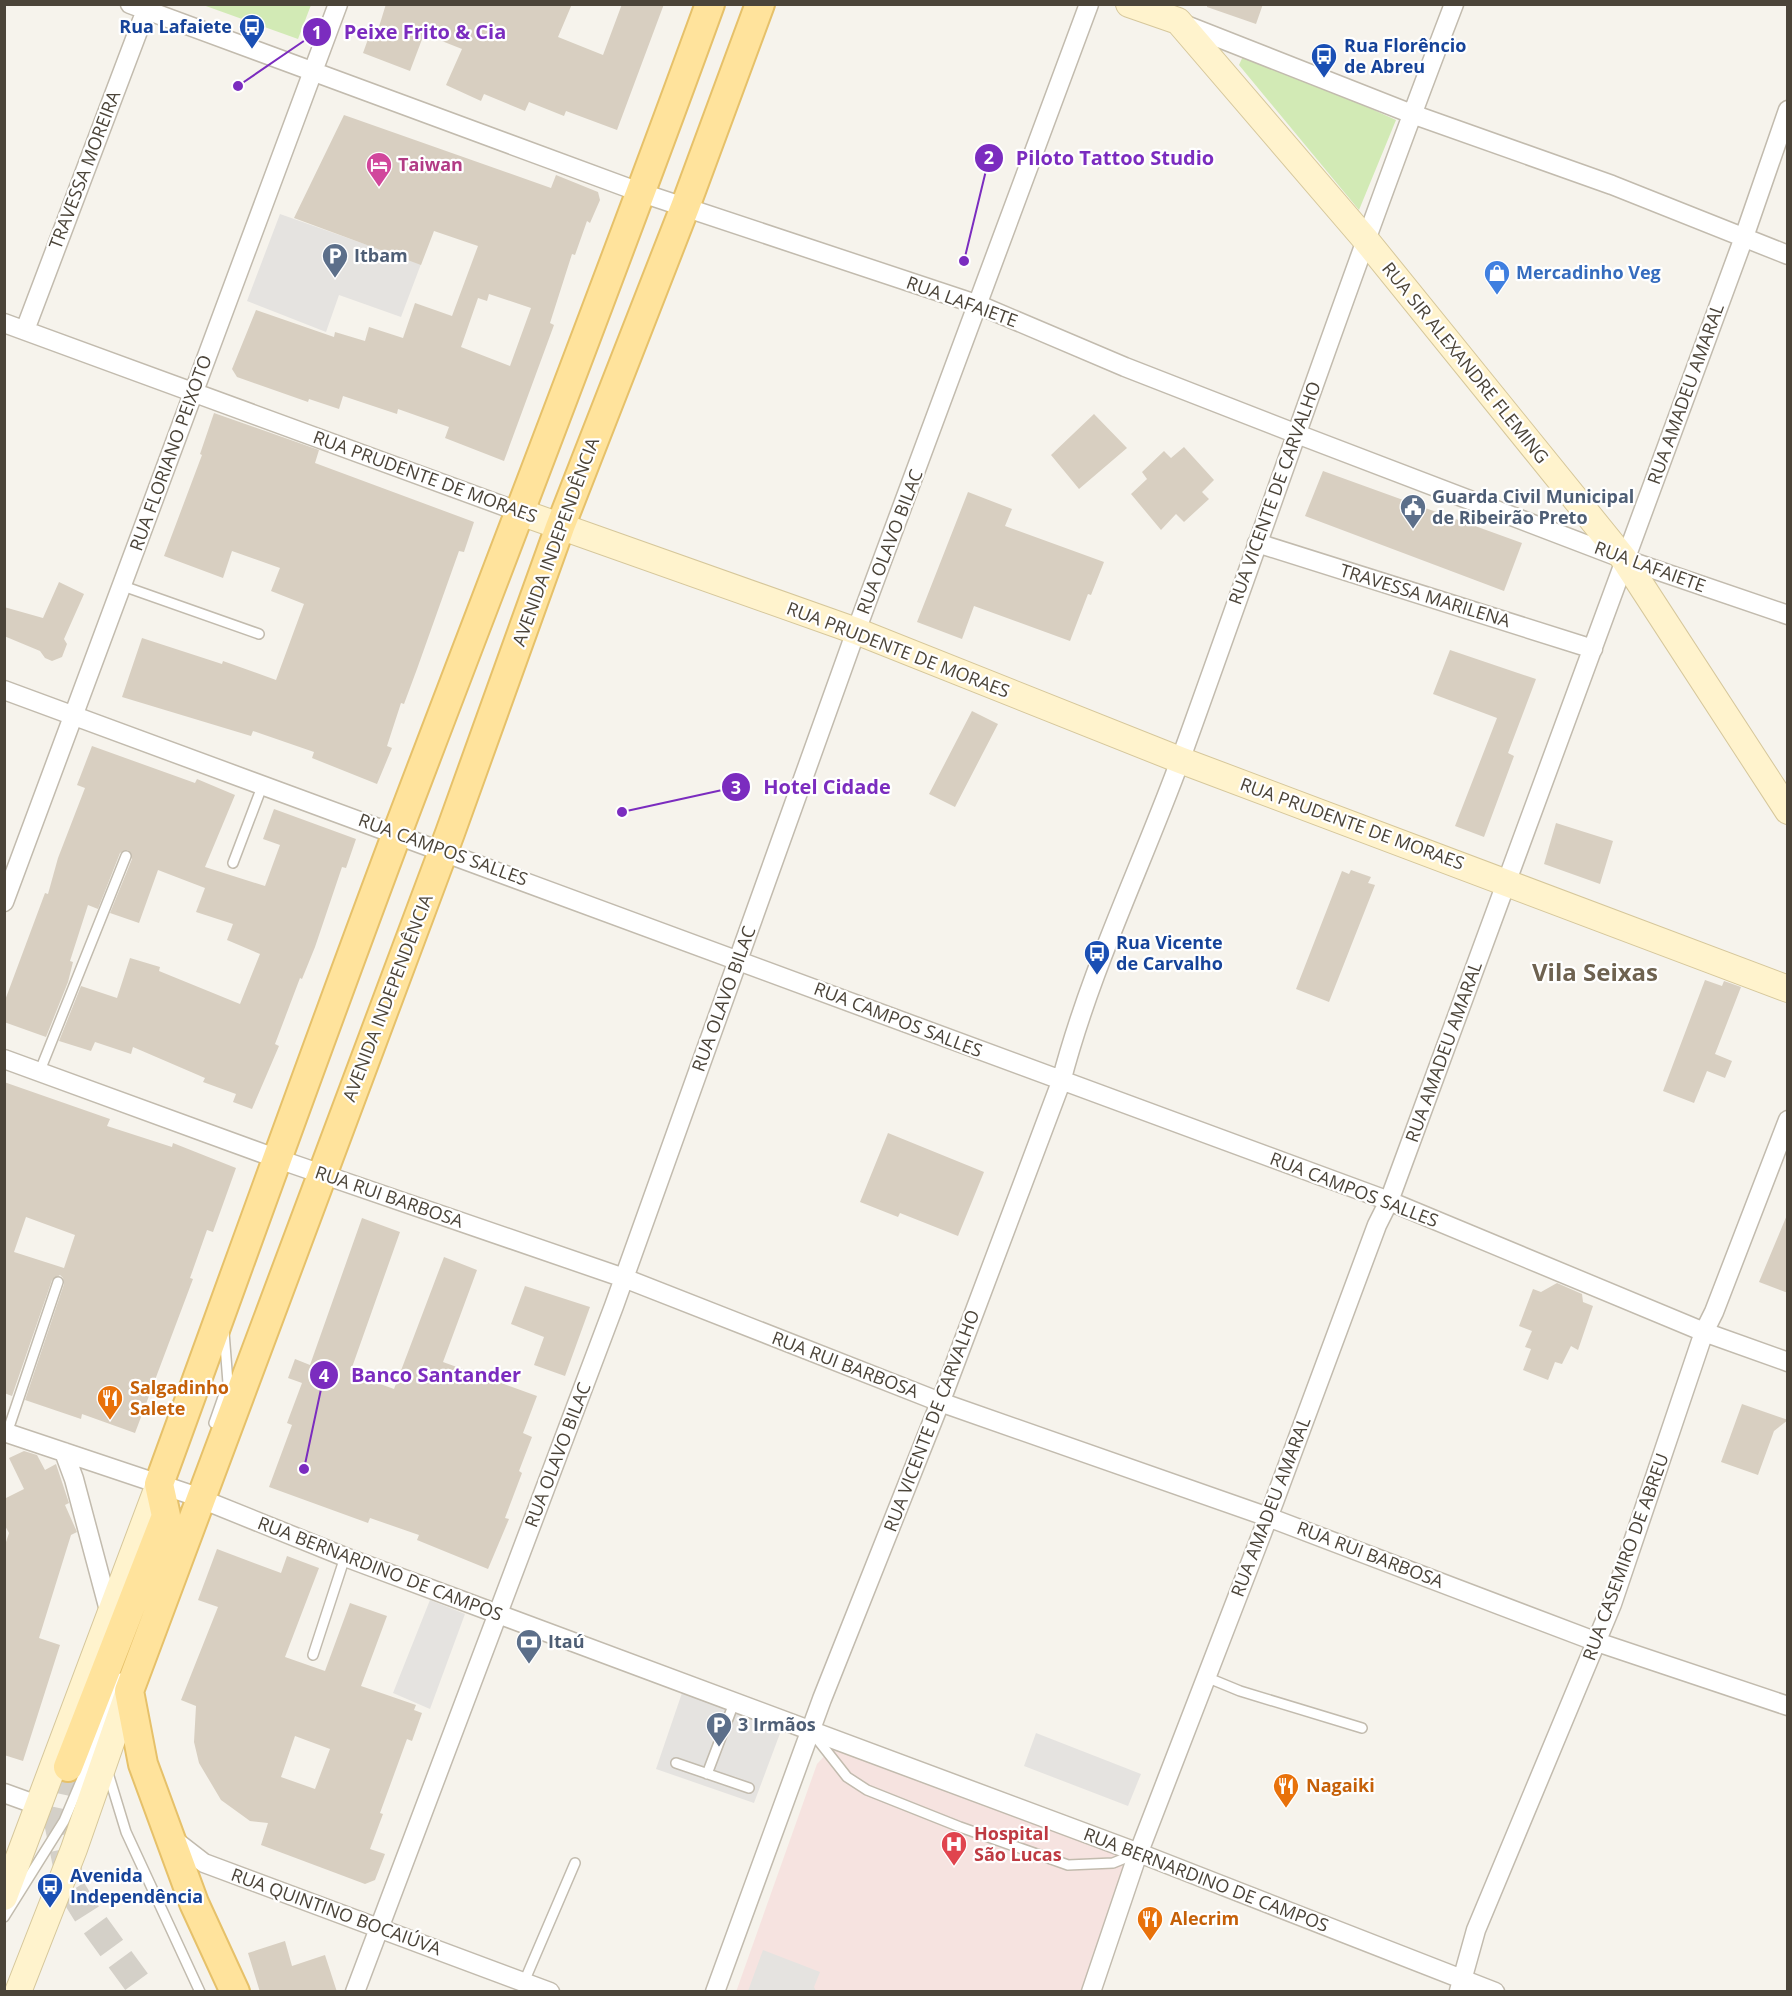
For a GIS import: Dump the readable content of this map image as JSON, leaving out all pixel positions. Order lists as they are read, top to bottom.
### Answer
{
  "streets": {
    "main road": ["RUA SIR ALEXANDRE FLEMING", "RUA PRUDENTE DE MORAES", "AVENIDA INDEPENDÊNCIA"],
    "street": [
      "TRAVESSA MOREIRA",
      "RUA LAFAIETE",
      "RUA AMADEU AMARAL",
      "RUA FLORIANO PEIXOTO",
      "RUA VICENTE DE CARVALHO",
      "RUA OLAVO BILAC",
      "TRAVESSA MARILENA",
      "RUA CAMPOS SALLES",
      "RUA RUI BARBOSA",
      "RUA CASEMIRO DE ABREU",
      "RUA BERNARDINO DE CAMPOS",
      "RUA QUINTINO BOCAIÚVA"
    ]
  },
  "crossings": [
    ["TRAVESSA MOREIRA", "RUA LAFAIETE"],
    ["TRAVESSA MOREIRA", "RUA PRUDENTE DE MORAES"],
    ["RUA LAFAIETE", "RUA SIR ALEXANDRE FLEMING"],
    ["RUA LAFAIETE", "RUA AMADEU AMARAL"],
    ["RUA LAFAIETE", "RUA FLORIANO PEIXOTO"],
    ["RUA LAFAIETE", "RUA VICENTE DE CARVALHO"],
    ["RUA LAFAIETE", "AVENIDA INDEPENDÊNCIA"],
    ["RUA LAFAIETE", "RUA OLAVO BILAC"],
    ["RUA SIR ALEXANDRE FLEMING", "RUA AMADEU AMARAL"],
    ["RUA SIR ALEXANDRE FLEMING", "RUA VICENTE DE CARVALHO"],
    ["RUA AMADEU AMARAL", "RUA PRUDENTE DE MORAES"],
    ["RUA AMADEU AMARAL", "TRAVESSA MARILENA"],
    ["RUA AMADEU AMARAL", "RUA CAMPOS SALLES"],
    ["RUA AMADEU AMARAL", "RUA RUI BARBOSA"],
    ["RUA AMADEU AMARAL", "RUA BERNARDINO DE CAMPOS"],
    ["RUA FLORIANO PEIXOTO", "RUA PRUDENTE DE MORAES"],
    ["RUA FLORIANO PEIXOTO", "RUA CAMPOS SALLES"],
    ["RUA PRUDENTE DE MORAES", "RUA VICENTE DE CARVALHO"],
    ["RUA PRUDENTE DE MORAES", "AVENIDA INDEPENDÊNCIA"],
    ["RUA PRUDENTE DE MORAES", "RUA OLAVO BILAC"],
    ["RUA VICENTE DE CARVALHO", "TRAVESSA MARILENA"],
    ["RUA VICENTE DE CARVALHO", "RUA CAMPOS SALLES"],
    ["RUA VICENTE DE CARVALHO", "RUA RUI BARBOSA"],
    ["RUA VICENTE DE CARVALHO", "RUA BERNARDINO DE CAMPOS"],
    ["AVENIDA INDEPENDÊNCIA", "RUA CAMPOS SALLES"],
    ["AVENIDA INDEPENDÊNCIA", "RUA RUI BARBOSA"],
    ["AVENIDA INDEPENDÊNCIA", "RUA BERNARDINO DE CAMPOS"],
    ["RUA OLAVO BILAC", "RUA CAMPOS SALLES"],
    ["RUA OLAVO BILAC", "RUA RUI BARBOSA"],
    ["RUA OLAVO BILAC", "RUA BERNARDINO DE CAMPOS"],
    ["RUA OLAVO BILAC", "RUA QUINTINO BOCAIÚVA"],
    ["RUA CAMPOS SALLES", "RUA CASEMIRO DE ABREU"],
    ["RUA RUI BARBOSA", "RUA CASEMIRO DE ABREU"],
    ["RUA CASEMIRO DE ABREU", "RUA BERNARDINO DE CAMPOS"]
  ],
  "districts": ["Vila Seixas"],
  "places": {
    "bus stop": [
      "Rua Lafaiete",
      "Rua Florêncio de Abreu",
      "Rua Vicente de Carvalho",
      "Avenida Independência"
    ],
    "other": [
      "Peixe Frito & Cia",
      "Piloto Tattoo Studio",
      "Hotel Cidade",
      "Banco Santander"
    ],
    "hotel": ["Taiwan"],
    "parking": ["Itbam", "3 Irmãos"],
    "shop": ["Mercadinho Veg"],
    "public building": ["Guarda Civil Municipal de Ribeirão Preto"],
    "restaurant": ["Salgadinho Salete", "Nagaiki", "Alecrim"],
    "bank": ["Itaú"],
    "hospital": ["Hospital São Lucas"]
  }
}
